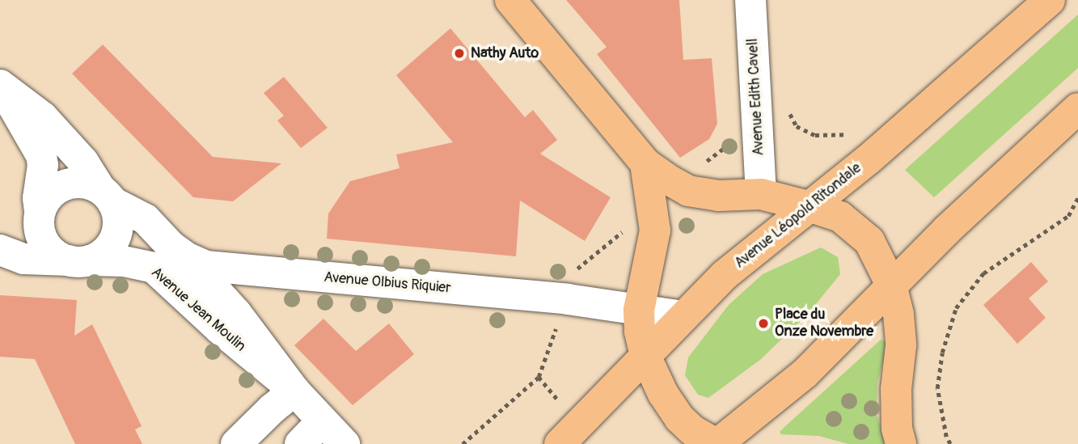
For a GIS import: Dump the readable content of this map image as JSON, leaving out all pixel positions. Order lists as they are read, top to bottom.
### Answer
{
  "streets": {
    "main road": ["Avenue Léopold Ritondale"],
    "street": ["Avenue Edith Cavell", "Avenue Olbius Riquier", "Avenue Jean Moulin"]
  },
  "crossings": [
    ["Avenue Léopold Ritondale", "Avenue Olbius Riquier"],
    ["Avenue Olbius Riquier", "Avenue Jean Moulin"]
  ],
  "places": ["Nathy Auto", "Place du Onze Novembre"]
}
